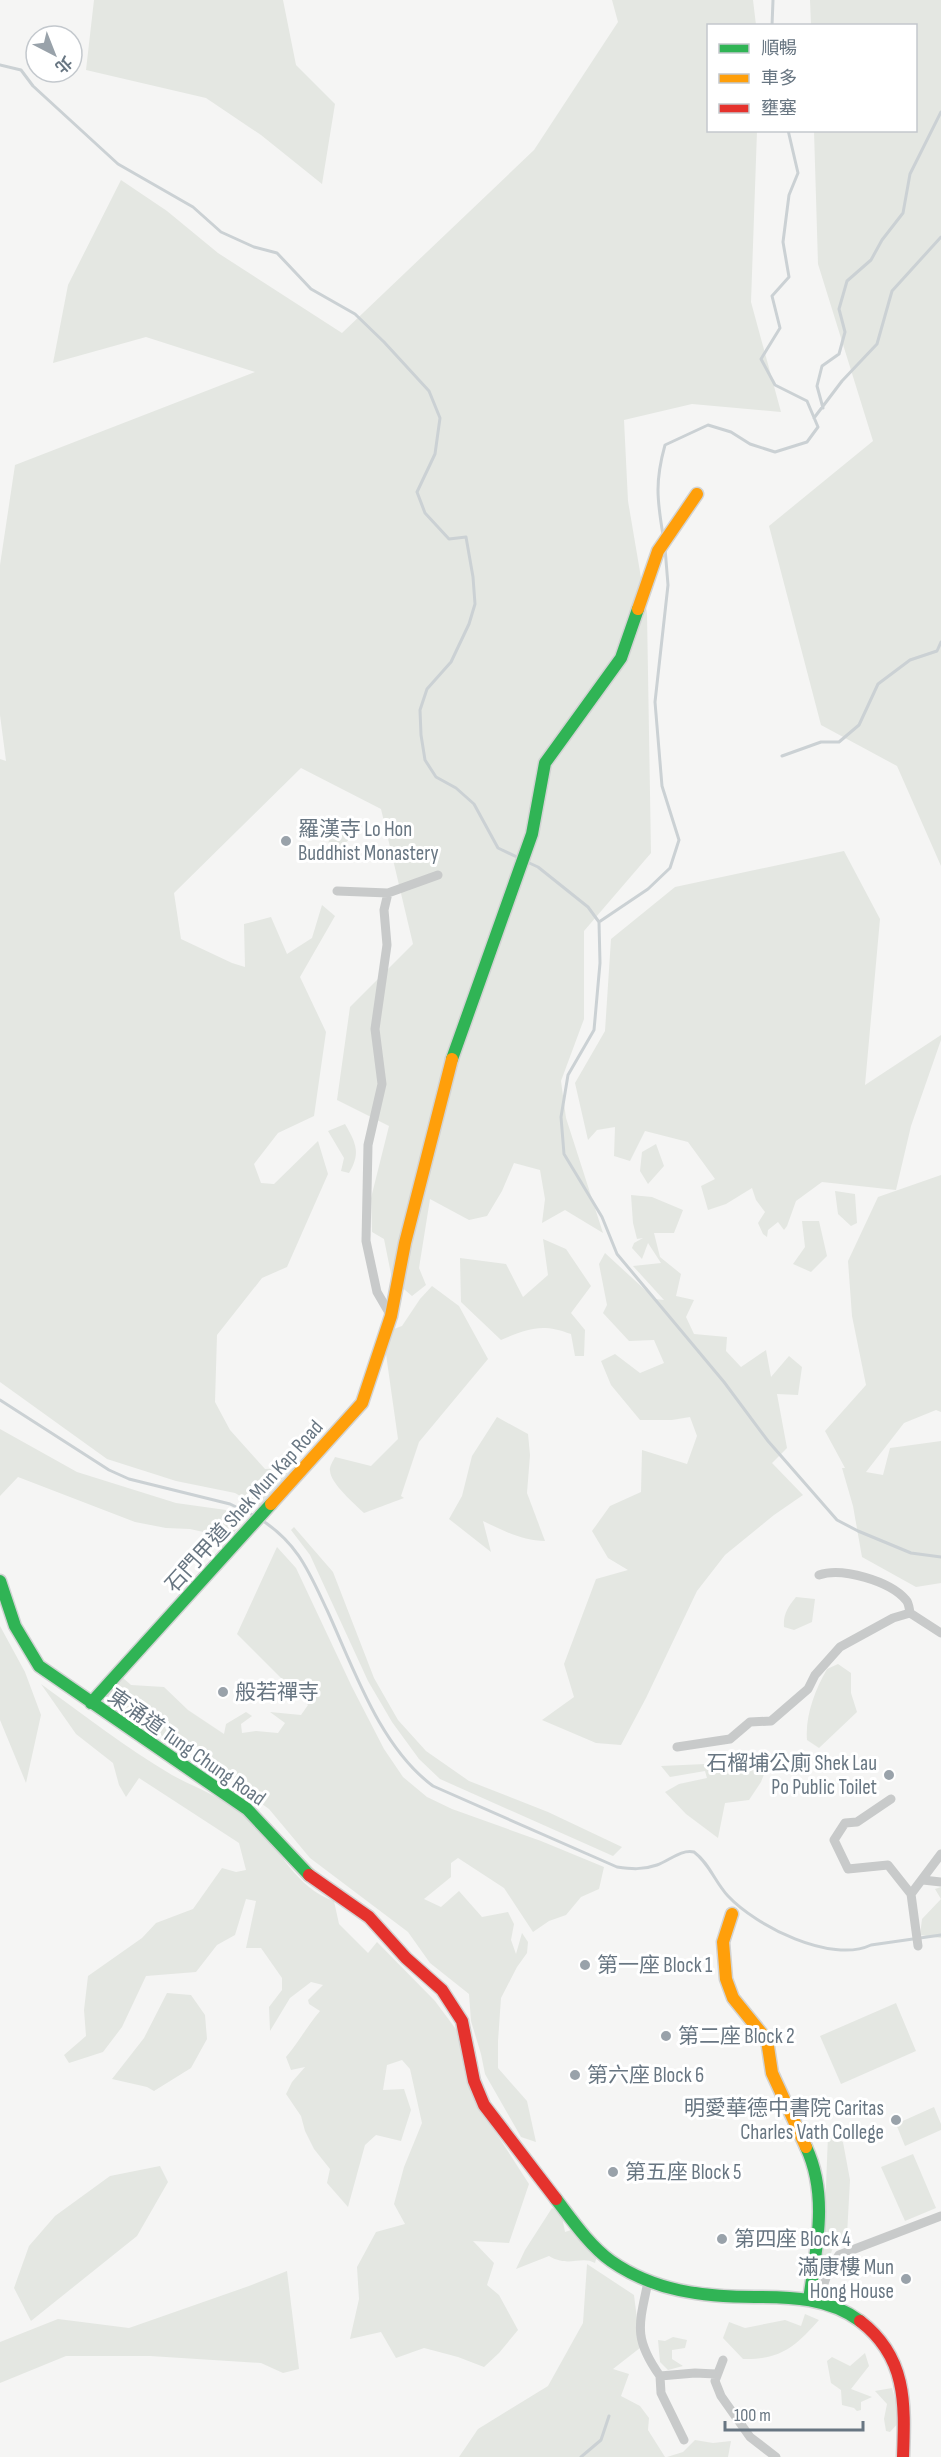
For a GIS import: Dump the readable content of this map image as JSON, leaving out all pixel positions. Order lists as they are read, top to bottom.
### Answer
{
  "streets": {
    "street": ["石門甲道 Shek Mun Kap Road", "東涌道 Tung Chung Road"]
  },
  "crossings": [
    ["石門甲道 Shek Mun Kap Road", "東涌道 Tung Chung Road"]
  ],
  "places": [
    "羅漢寺 Lo Hon Buddhist Monastery",
    "般若禪寺",
    "石榴埔公廁 Shek Lau Po Public Toilet",
    "第一座 Block 1",
    "第二座 Block 2",
    "第六座 Block 6",
    "明愛華德中書院 Caritas Charles Vath College",
    "第五座 Block 5",
    "第四座 Block 4",
    "滿康樓 Mun Hong House"
  ],
  "legend": ["順暢", "車多", "壅塞"],
  "scale_bar": "100 m",
  "north": "bottom right"
}
